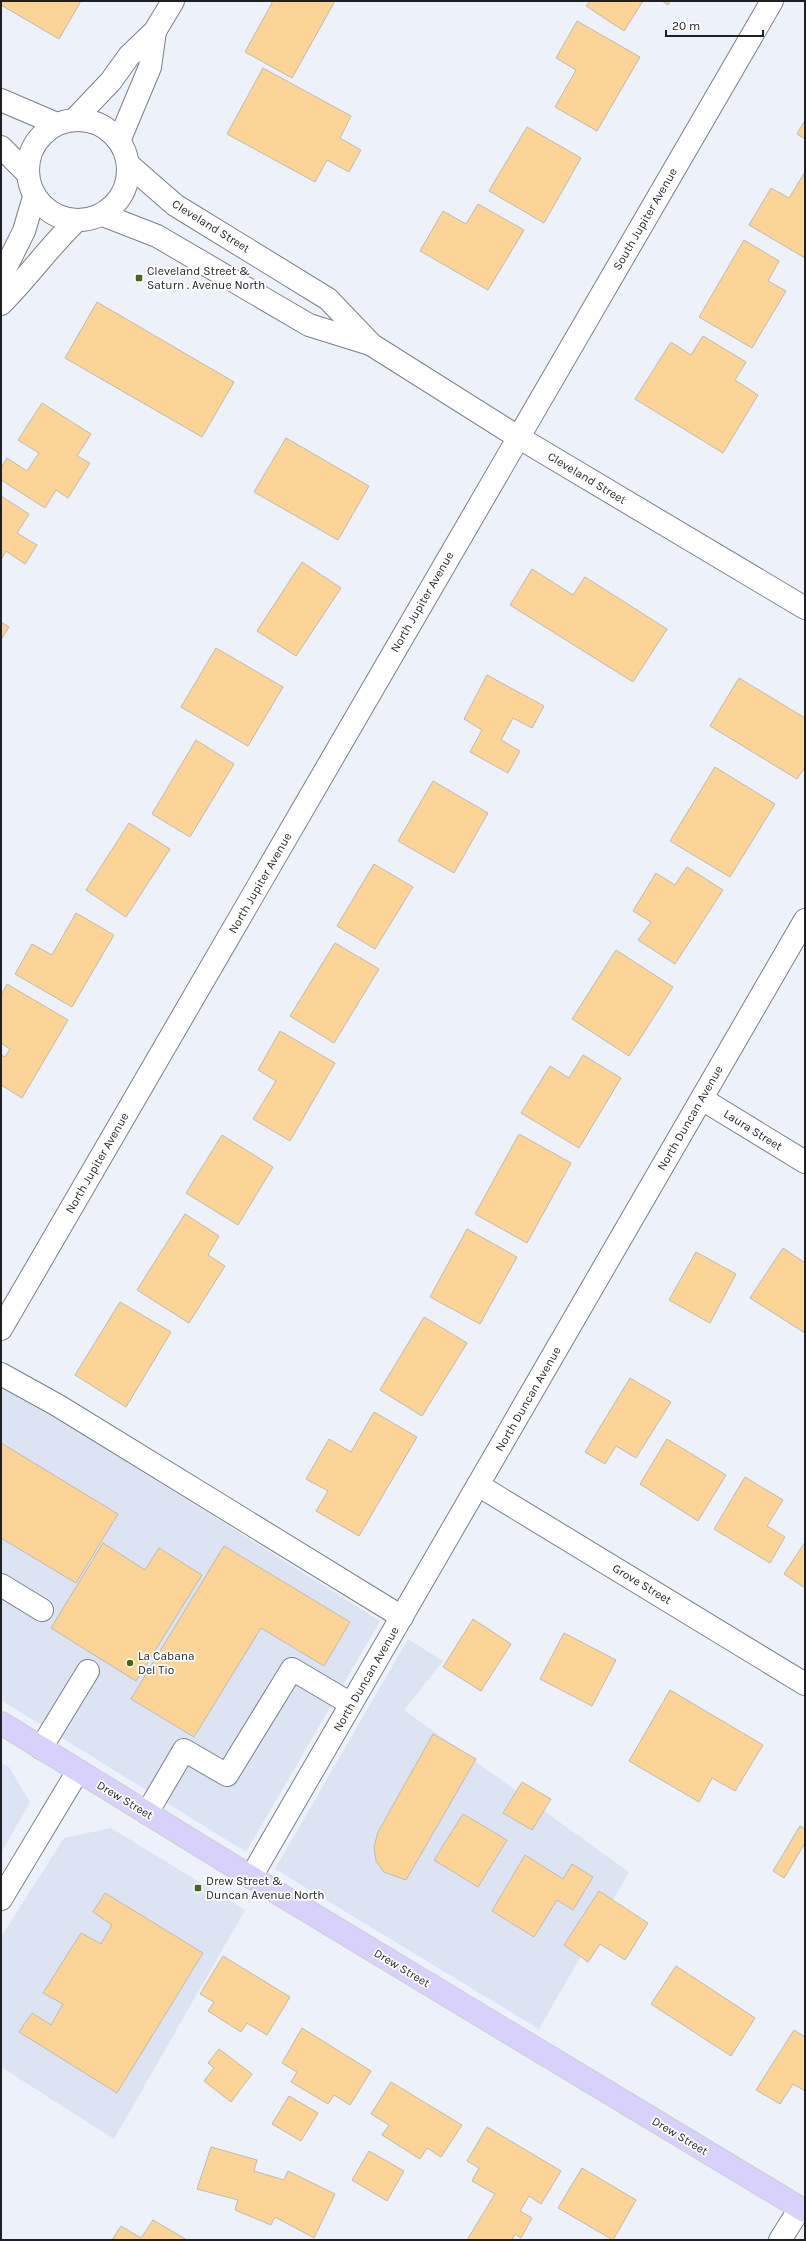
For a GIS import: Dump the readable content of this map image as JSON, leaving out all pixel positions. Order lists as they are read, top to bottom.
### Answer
{
  "streets": {
    "main road": ["Drew Street"],
    "street": [
      "South Jupiter Avenue",
      "Cleveland Street",
      "North Jupiter Avenue",
      "North Duncan Avenue",
      "Laura Street",
      "Grove Street"
    ]
  },
  "crossings": [
    ["South Jupiter Avenue", "Cleveland Street"],
    ["South Jupiter Avenue", "North Jupiter Avenue"],
    ["Cleveland Street", "North Jupiter Avenue"],
    ["North Duncan Avenue", "Laura Street"],
    ["North Duncan Avenue", "Grove Street"],
    ["North Duncan Avenue", "Drew Street"]
  ],
  "places": {
    "transit": ["Cleveland Street & Saturn . Avenue North", "Drew Street & Duncan Avenue North"],
    "other": ["La Cabana Del Tio"]
  },
  "scale_bar": "20 m"
}
